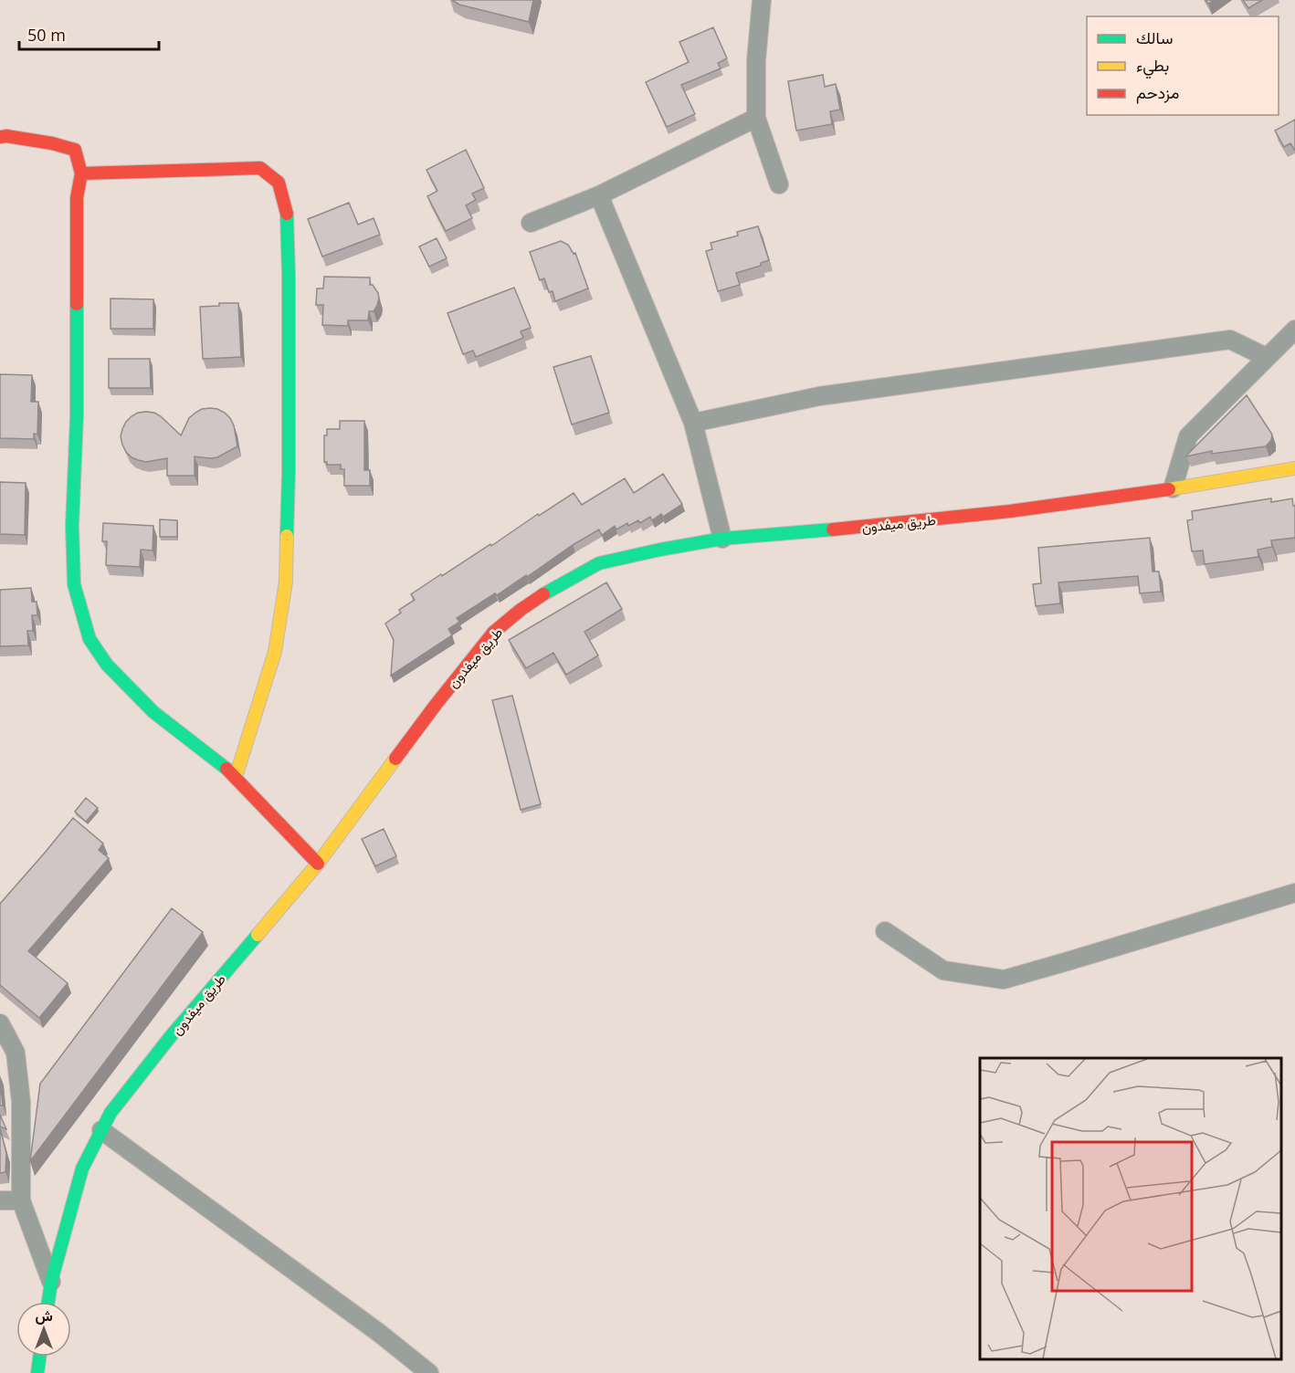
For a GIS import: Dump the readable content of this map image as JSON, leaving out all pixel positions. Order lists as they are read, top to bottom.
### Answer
{
  "streets": {
    "street": ["طريق ميفدون"]
  },
  "legend": ["سالك", "بطيء", "مزدحم"],
  "scale_bar": "50 m",
  "north": "top"
}
